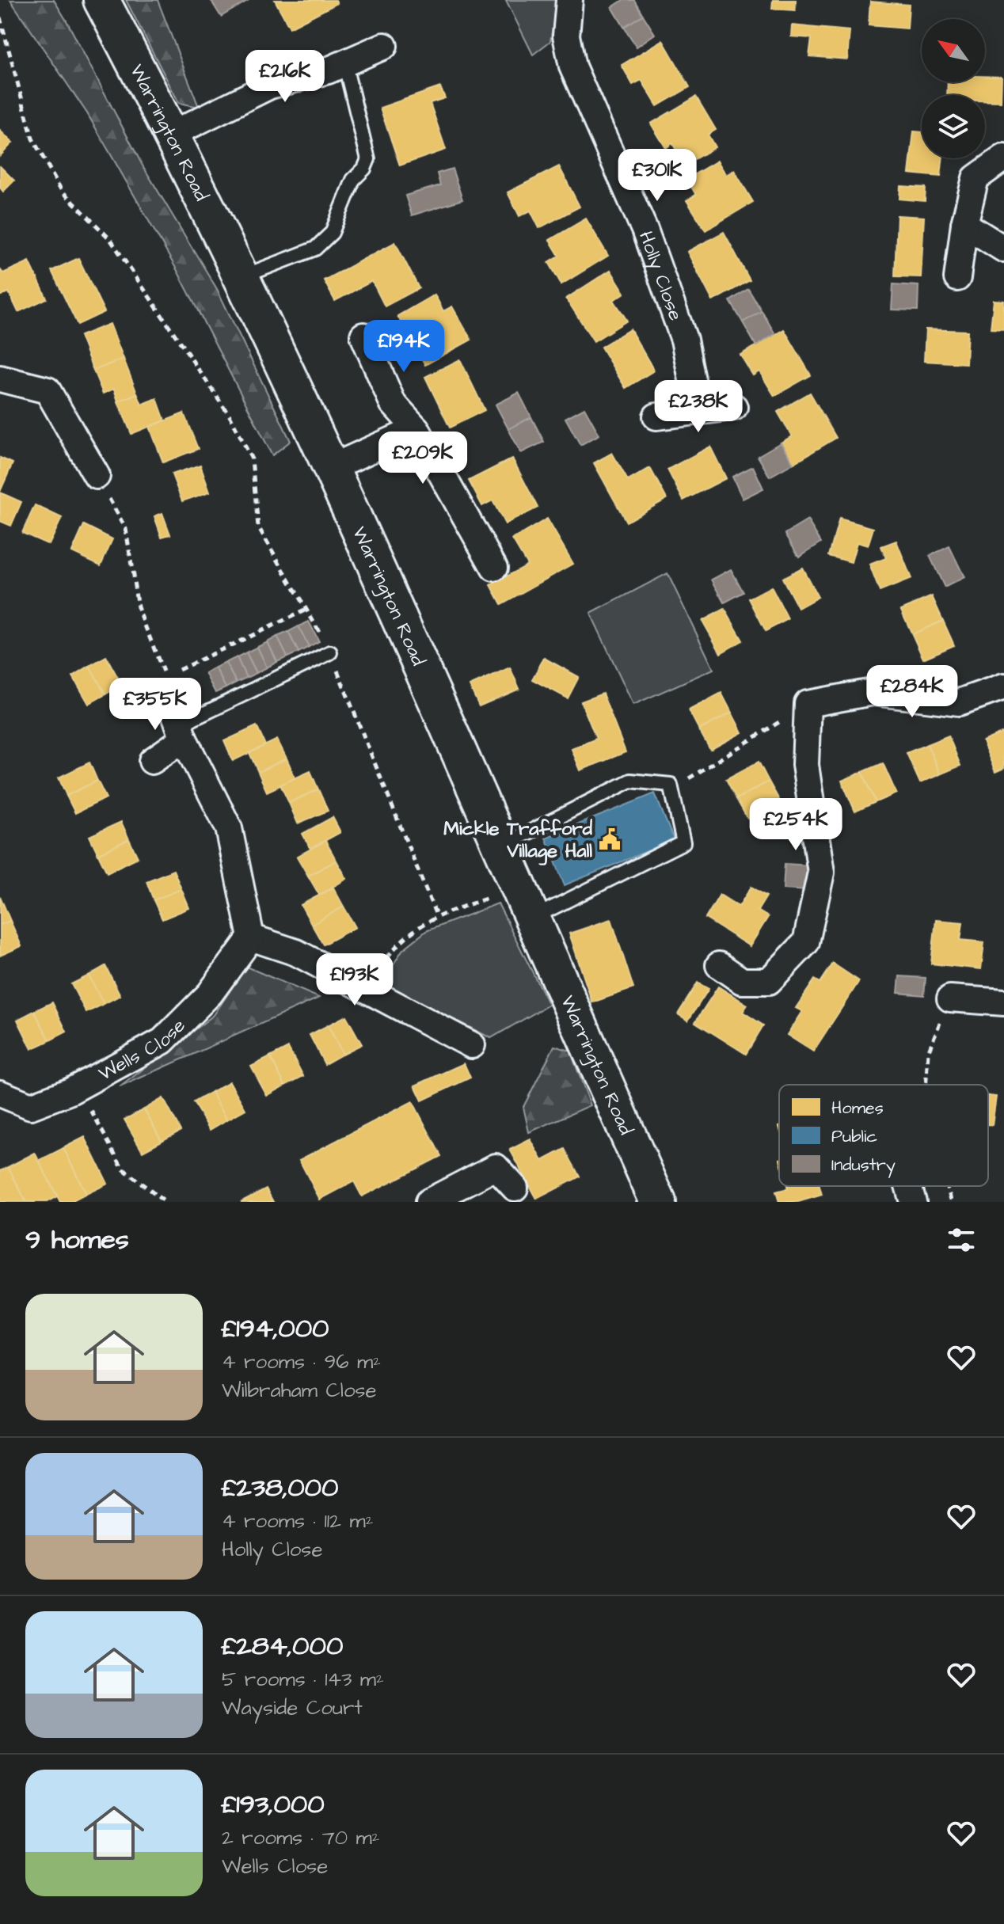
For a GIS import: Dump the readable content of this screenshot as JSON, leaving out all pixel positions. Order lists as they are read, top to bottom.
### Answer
{
  "streets": {
    "main road": ["Warrington Road"],
    "street": ["Holly Close", "Wells Close"]
  },
  "places": {
    "public building": ["Mickle Trafford Village Hall"]
  },
  "legend": ["Homes", "Public", "Industry"],
  "north": "top left",
  "page": {
    "price": [
      "£216K",
      "£301K",
      "£194K",
      "£238K",
      "£209K",
      "£284K",
      "£355K",
      "£254K",
      "£193K"
    ],
    "heading": "9 homes",
    "list": [
      {
        "name": "£194,000",
        "note": "4 rooms · 96 m² · Wilbraham Close"
      },
      {
        "name": "£238,000",
        "note": "4 rooms · 112 m² · Holly Close"
      },
      {
        "name": "£284,000",
        "note": "5 rooms · 143 m² · Wayside Court"
      },
      {
        "name": "£193,000",
        "note": "2 rooms · 70 m² · Wells Close"
      }
    ]
  }
}
